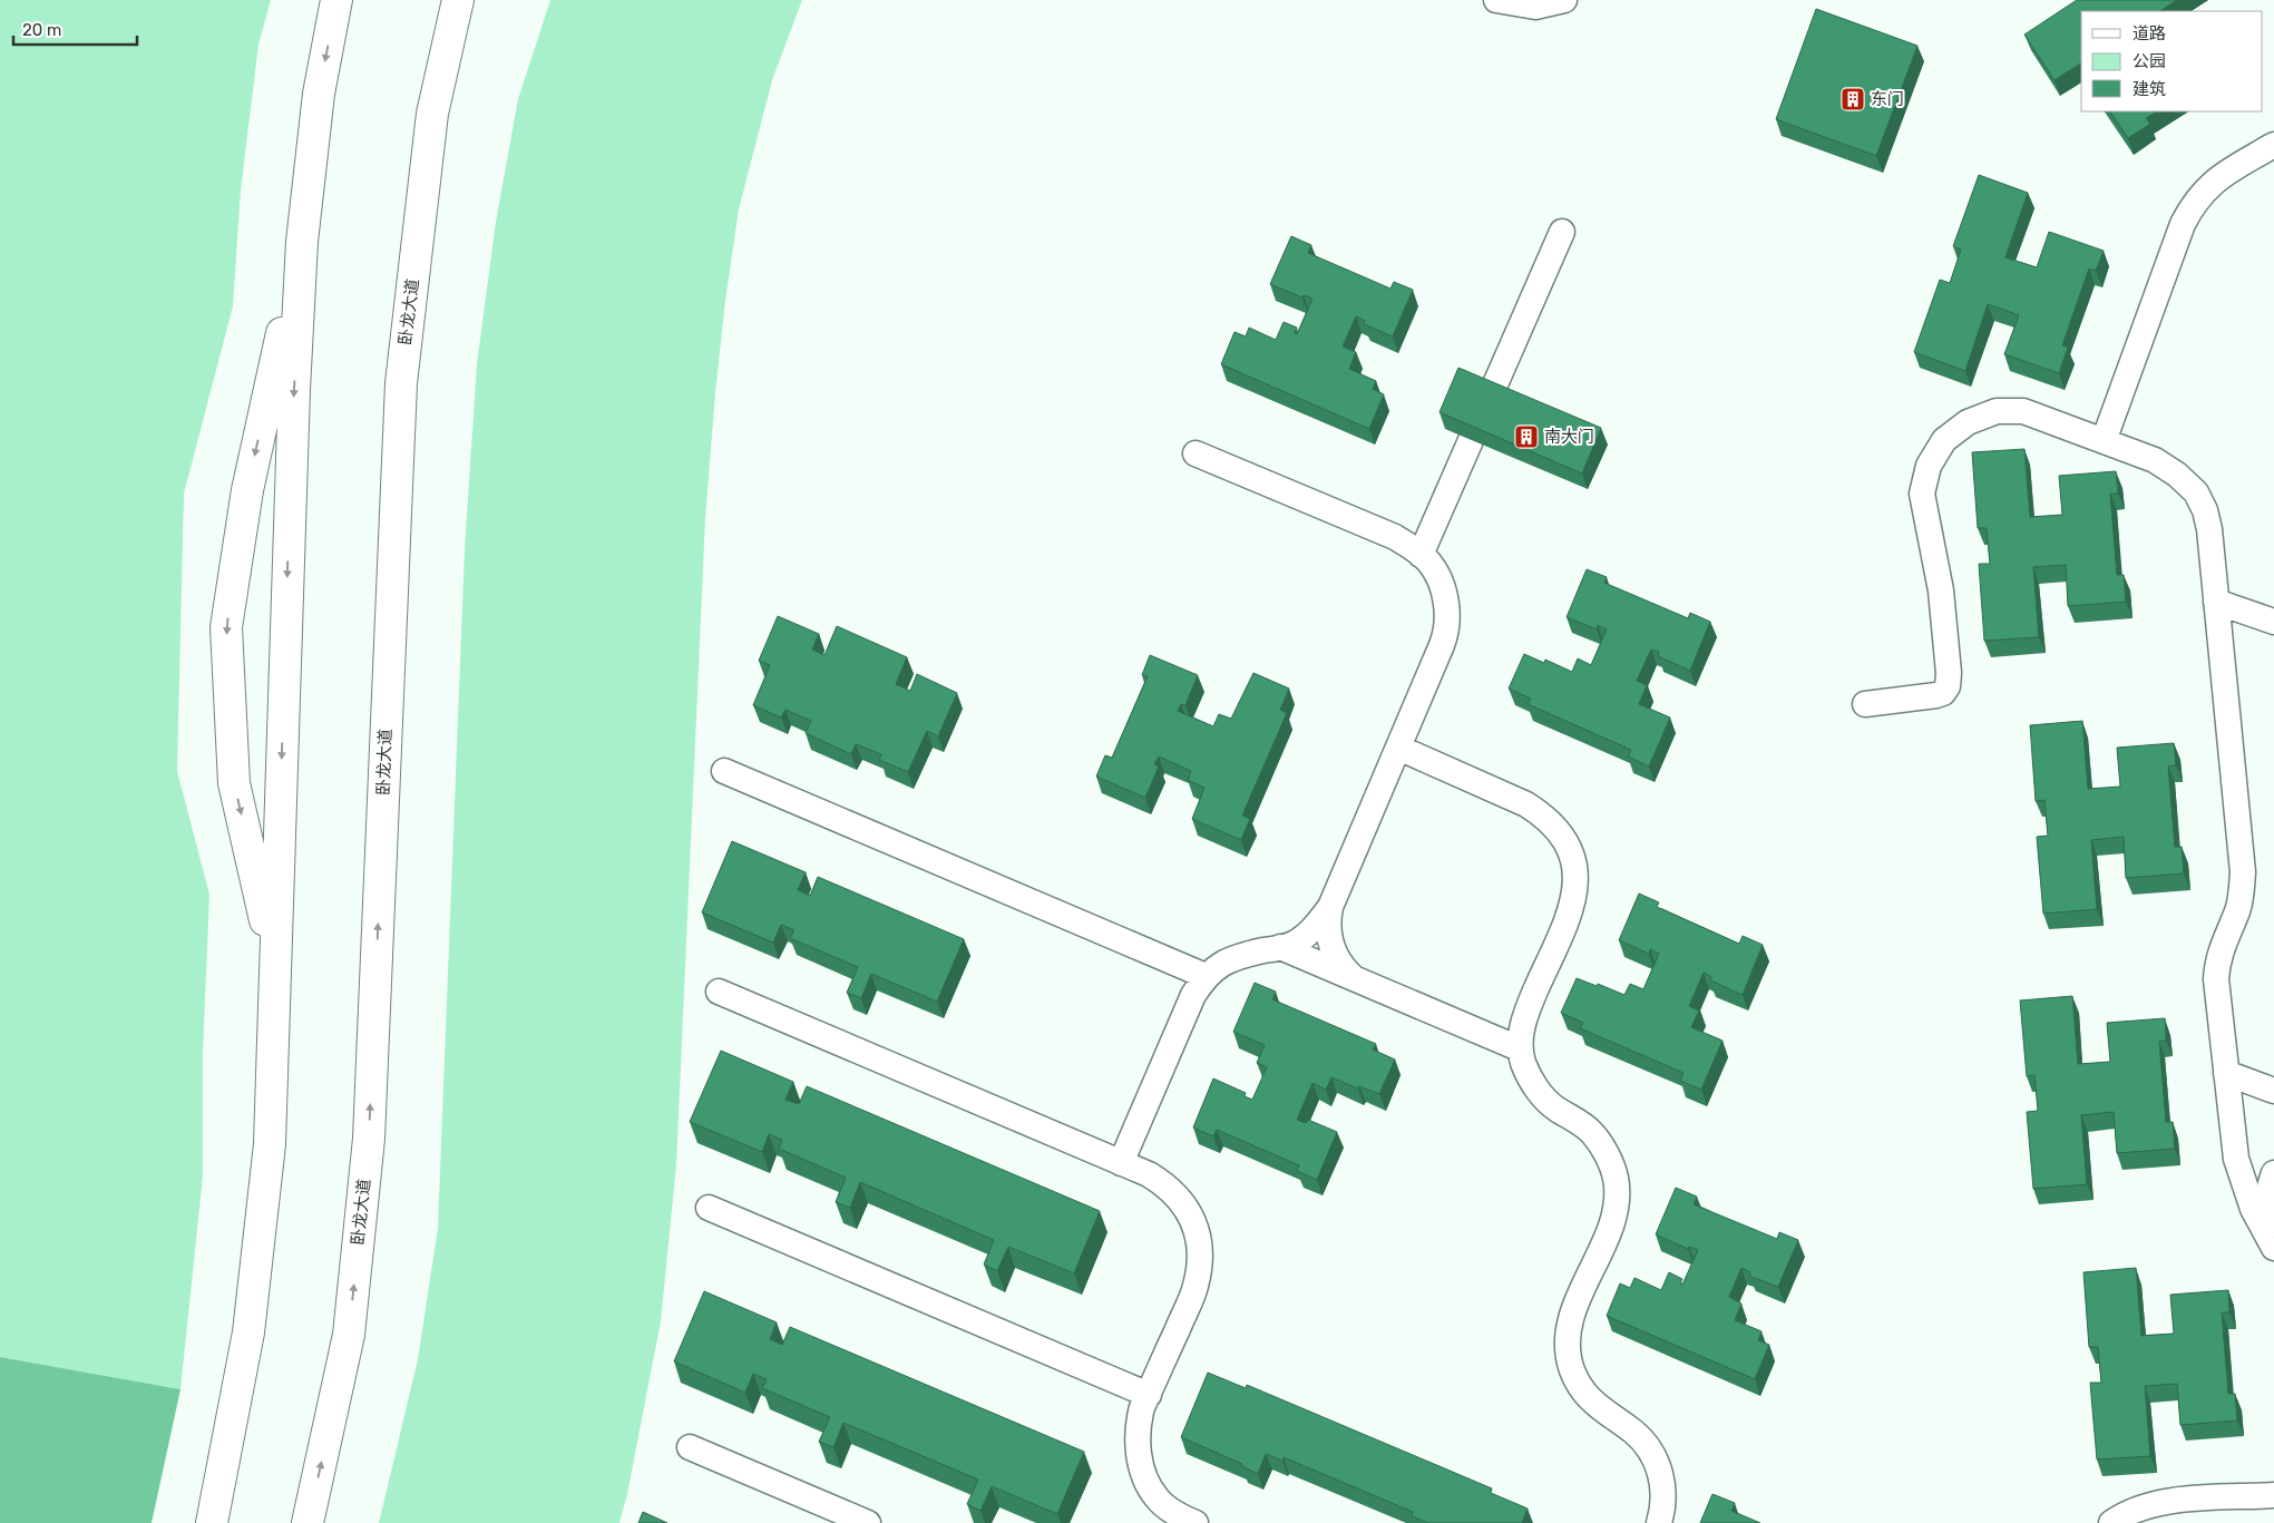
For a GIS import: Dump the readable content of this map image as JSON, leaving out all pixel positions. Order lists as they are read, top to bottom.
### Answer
{
  "streets": {
    "main road": ["卧龙大道"]
  },
  "places": {
    "building": ["东门", "南大门"]
  },
  "legend": ["道路", "公园", "建筑"],
  "scale_bar": "20 m"
}
